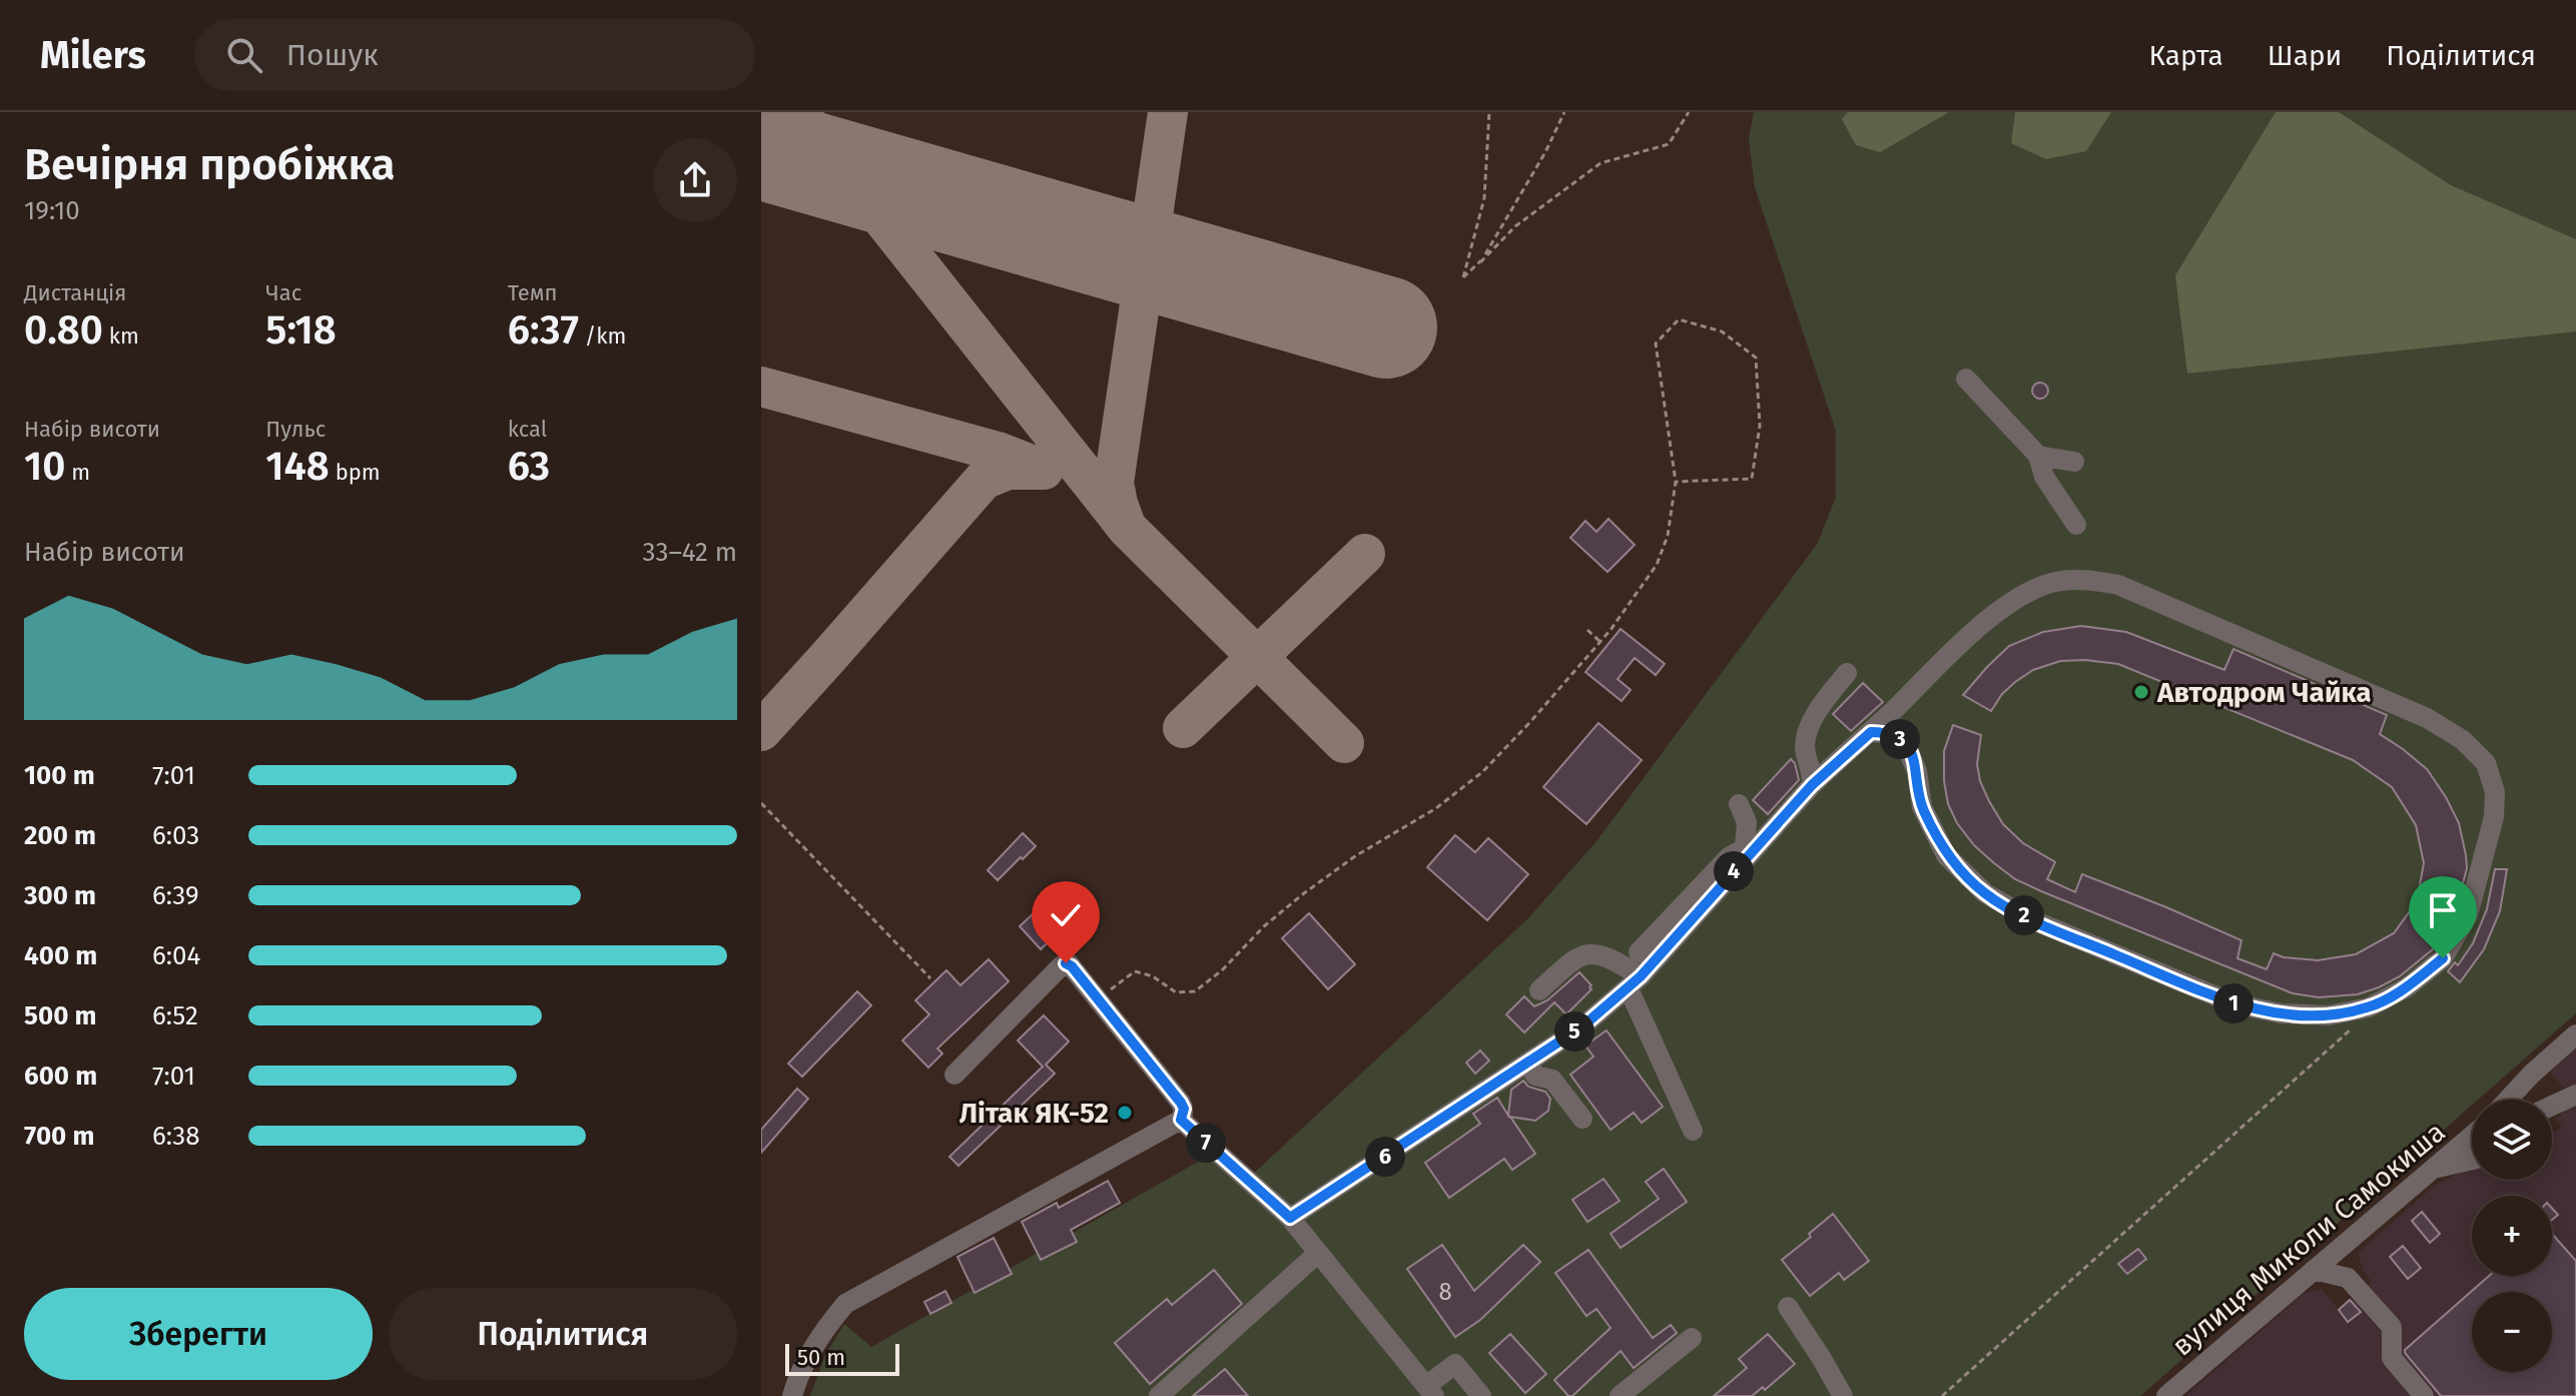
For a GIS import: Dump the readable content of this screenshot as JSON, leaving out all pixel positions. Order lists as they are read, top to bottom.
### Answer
{
  "streets": {
    "street": ["вулиця Миколи Самокиша"]
  },
  "places": ["Автодром Чайка", "Літак ЯК-52"],
  "house_numbers": ["8"],
  "scale_bar": "50 m",
  "page": {
    "header": "Milers",
    "search": "Пошук",
    "nav": ["Карта", "Шари", "Поділитися"],
    "heading": ["Вечірня пробіжка", "19:10"],
    "stats": [
      ["Дистанція", "0.80 km"],
      ["Час", "5:18"],
      ["Темп", "6:37 /km"],
      ["Набір висоти", "10 m"],
      ["Пульс", "148 bpm"],
      ["kcal", "63"]
    ],
    "chart": ["Набір висоти", "33–42 m"],
    "pins": [
      "3",
      "4",
      "2",
      "1",
      "5",
      "7",
      "6"
    ],
    "list": [
      {
        "name": "100 m",
        "note": "7:01"
      },
      {
        "name": "200 m",
        "note": "6:03"
      },
      {
        "name": "300 m",
        "note": "6:39"
      },
      {
        "name": "400 m",
        "note": "6:04"
      },
      {
        "name": "500 m",
        "note": "6:52"
      },
      {
        "name": "600 m",
        "note": "7:01"
      },
      {
        "name": "700 m",
        "note": "6:38"
      }
    ],
    "map_buttons": ["+", "−"],
    "buttons": ["Зберегти", "Поділитися"],
    "scale": "50 m"
  }
}
